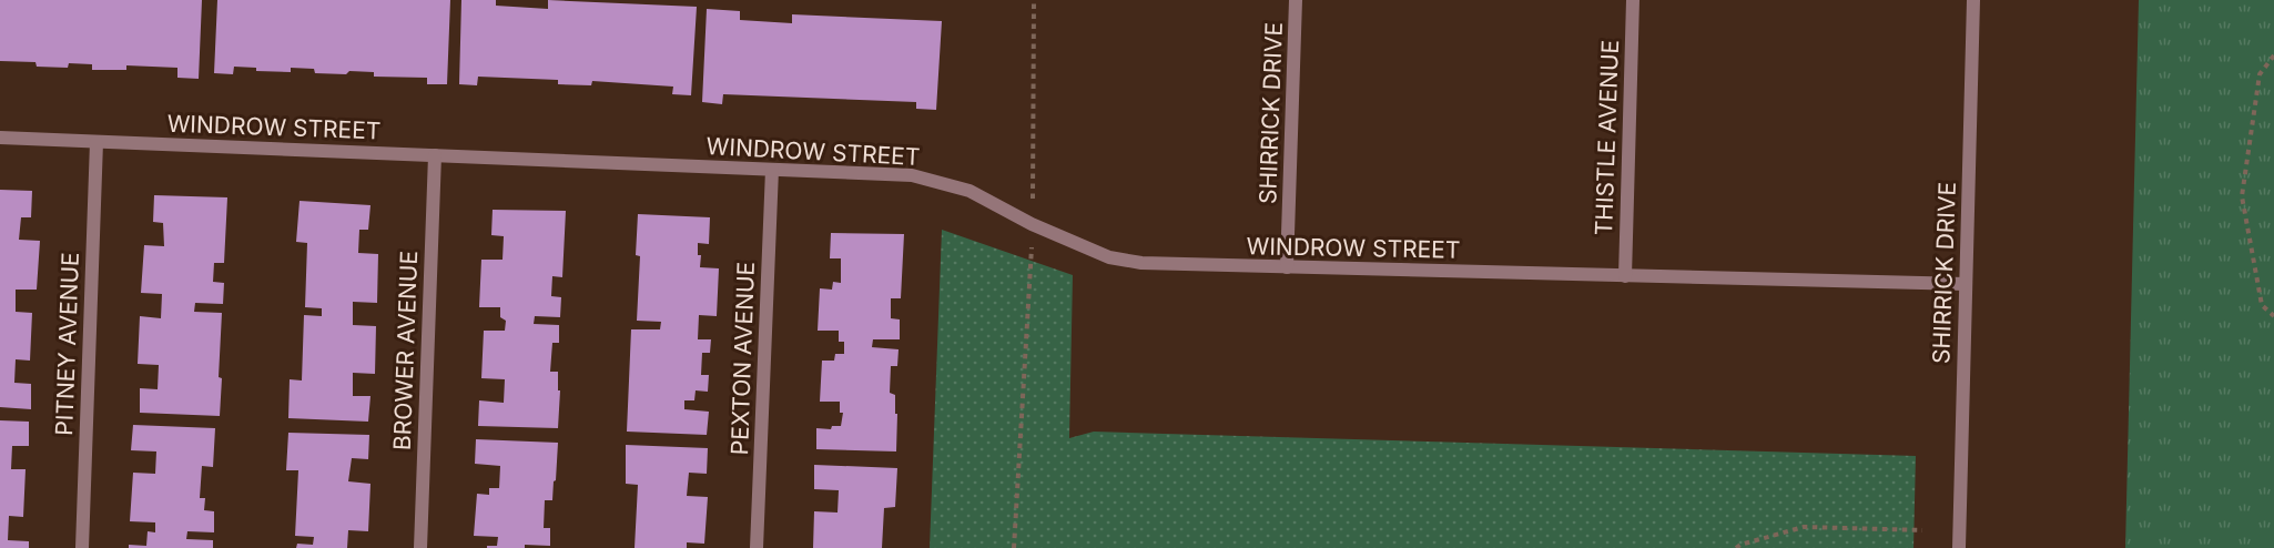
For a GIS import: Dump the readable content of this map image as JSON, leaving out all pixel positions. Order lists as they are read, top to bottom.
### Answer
{
  "streets": {
    "street": [
      "SHIRRICK DRIVE",
      "WINDROW STREET",
      "THISTLE AVENUE",
      "PITNEY AVENUE",
      "BROWER AVENUE",
      "PEXTON AVENUE"
    ]
  },
  "crossings": [
    ["SHIRRICK DRIVE", "WINDROW STREET"],
    ["WINDROW STREET", "THISTLE AVENUE"],
    ["WINDROW STREET", "PITNEY AVENUE"],
    ["WINDROW STREET", "BROWER AVENUE"],
    ["WINDROW STREET", "PEXTON AVENUE"]
  ]
}
